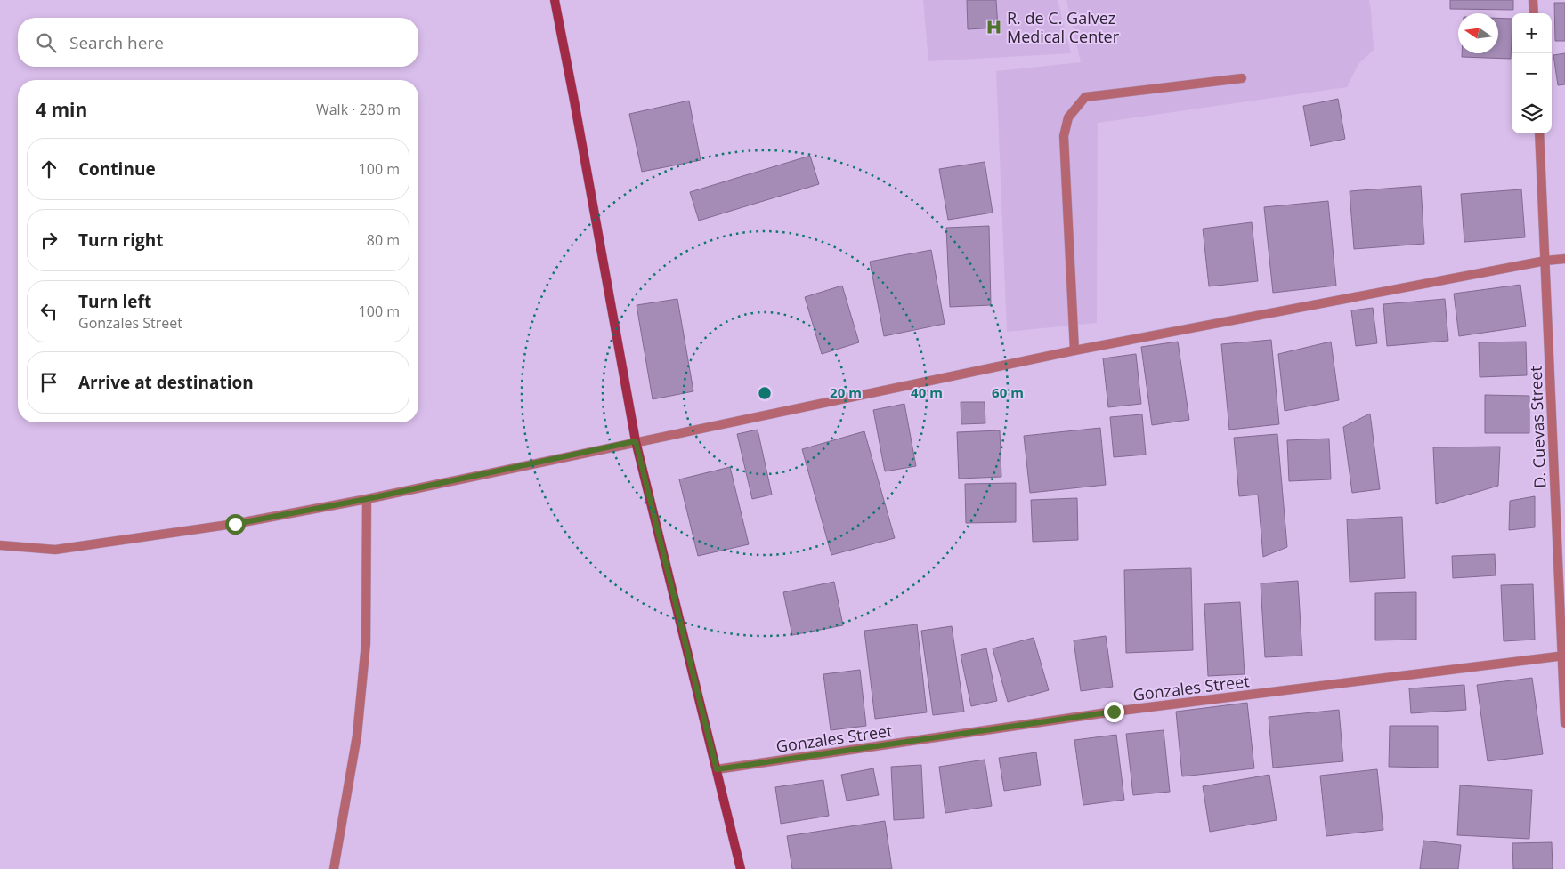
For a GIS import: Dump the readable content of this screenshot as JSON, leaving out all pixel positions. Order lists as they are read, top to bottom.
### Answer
{
  "streets": {
    "street": ["D. Cuevas Street", "Gonzales Street"]
  },
  "crossings": [
    ["D. Cuevas Street", "Gonzales Street"]
  ],
  "places": {
    "hospital": ["R. de C. Galvez Medical Center"]
  },
  "north": "left",
  "page": {
    "map_buttons": ["+", "−"],
    "search": "Search here",
    "heading": ["4 min", "Walk · 280 m"],
    "list": [
      ["Continue", "100 m"],
      ["Turn right", "80 m"],
      ["Turn left", "Gonzales Street", "100 m"],
      "Arrive at destination"
    ]
  },
  "rings": ["20 m", "40 m", "60 m"]
}
